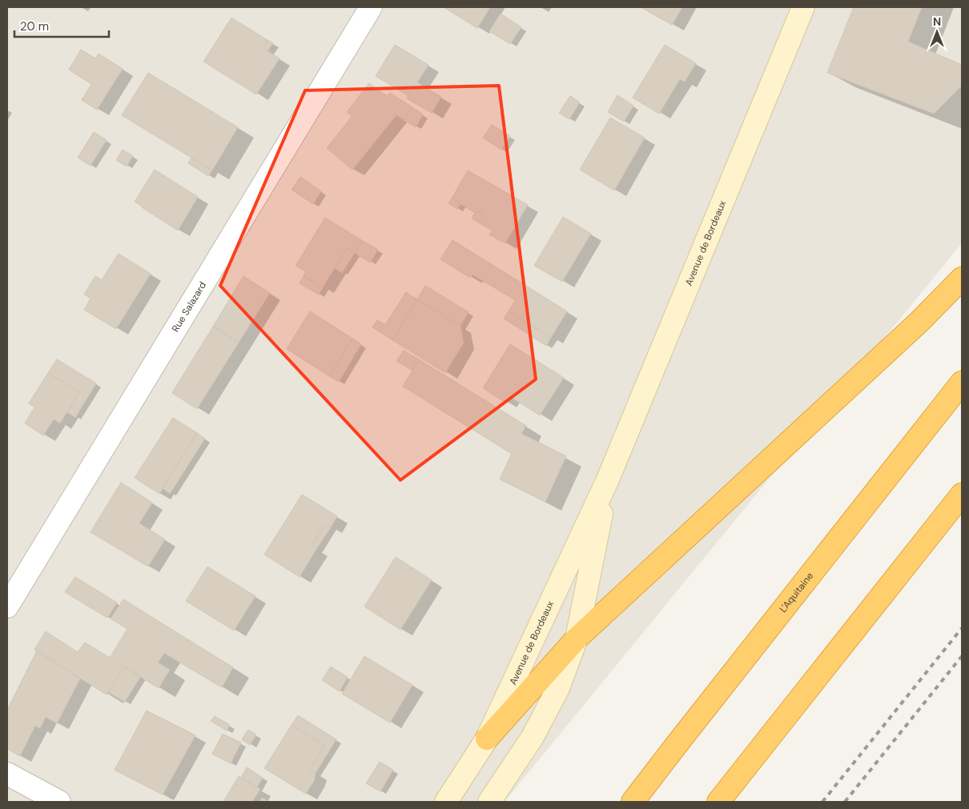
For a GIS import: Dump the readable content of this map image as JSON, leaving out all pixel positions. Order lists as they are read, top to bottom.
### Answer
{
  "streets": {
    "highway": ["L'Aquitaine"],
    "main road": ["Avenue de Bordeaux"],
    "street": ["Rue Salazard"]
  },
  "scale_bar": "20 m",
  "north": "top"
}
